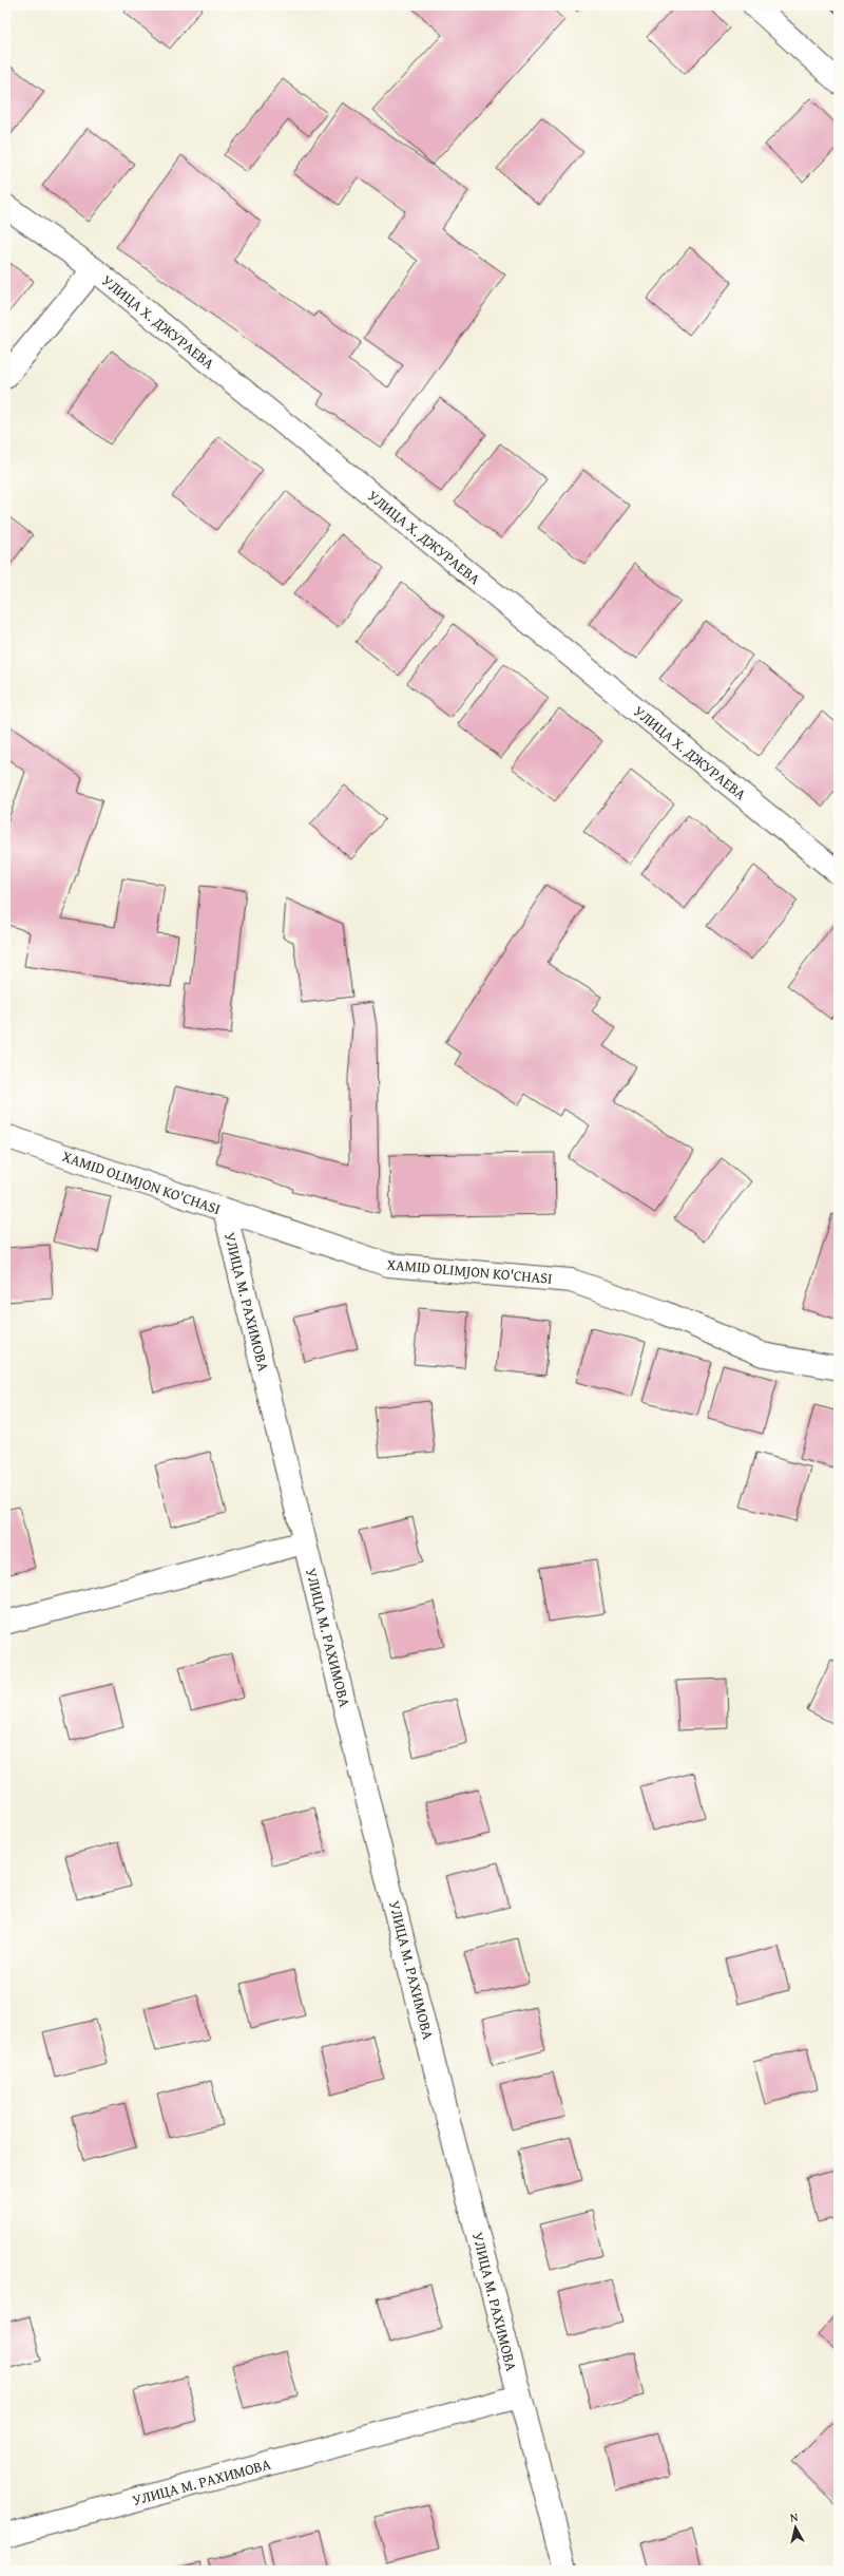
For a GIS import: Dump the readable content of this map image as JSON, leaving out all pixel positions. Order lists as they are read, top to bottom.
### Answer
{
  "streets": {
    "street": ["УЛИЦА Х. ДЖУРАЕВА", "XAMID OLIMJON KO'CHASI", "УЛИЦА М. РАХИМОВА"]
  },
  "crossings": [
    ["XAMID OLIMJON KO'CHASI", "УЛИЦА М. РАХИМОВА"]
  ],
  "north": "top"
}
